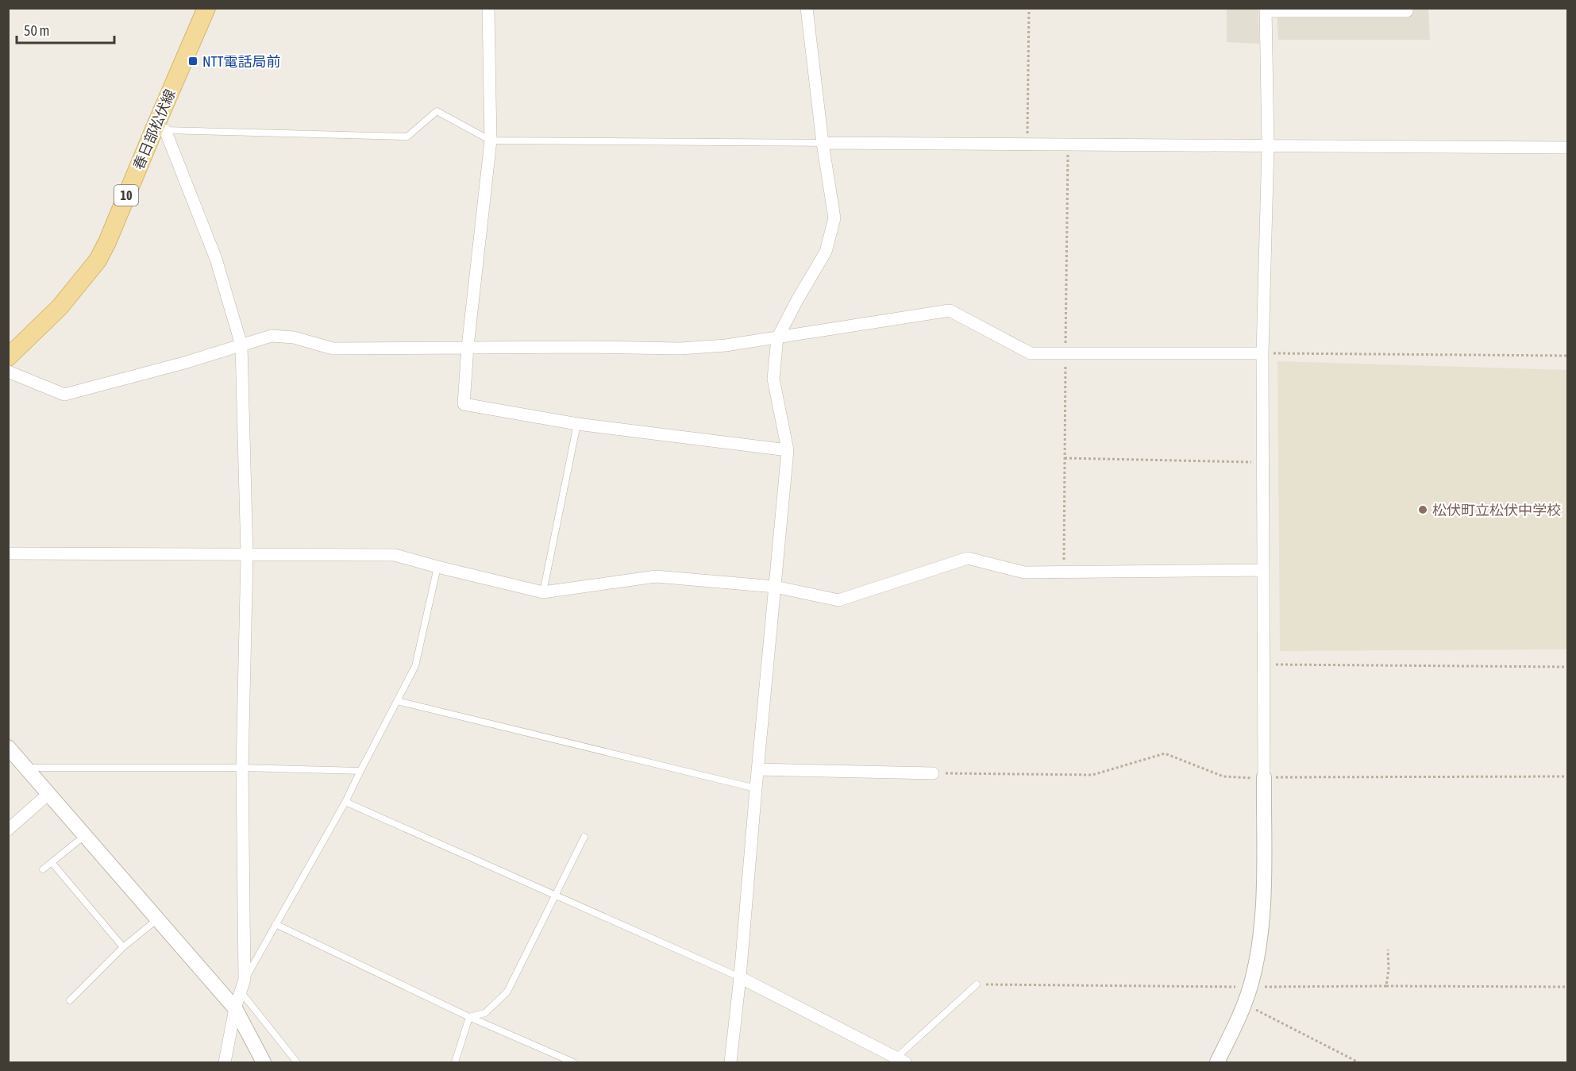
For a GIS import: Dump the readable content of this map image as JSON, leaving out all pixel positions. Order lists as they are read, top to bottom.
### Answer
{
  "streets": {
    "main road": ["春日部松伏線", "10"]
  },
  "places": {
    "transit": ["NTT電話局前"],
    "other": ["松伏町立松伏中学校"]
  },
  "scale_bar": "50 m"
}
